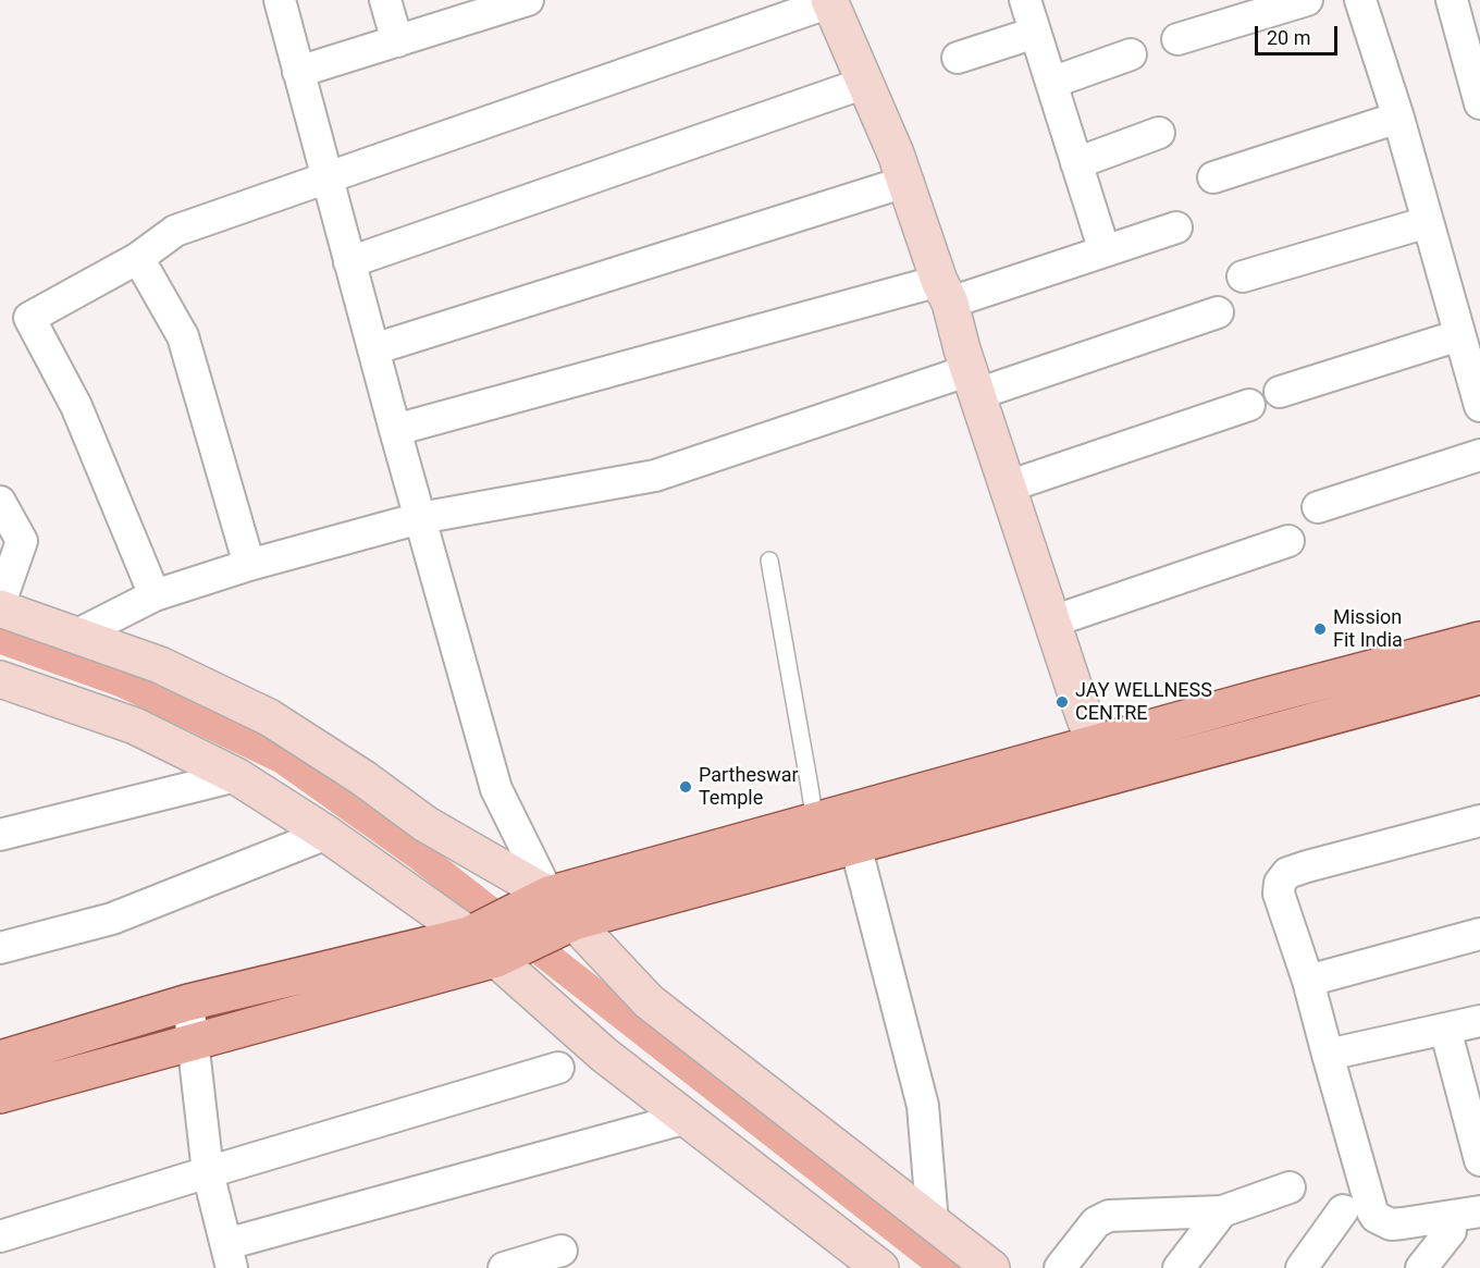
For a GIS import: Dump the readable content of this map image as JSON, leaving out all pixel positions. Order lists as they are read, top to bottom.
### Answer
{
  "places": ["Mission Fit India", "JAY WELLNESS CENTRE", "Partheswar Temple"],
  "scale_bar": "20 m"
}
